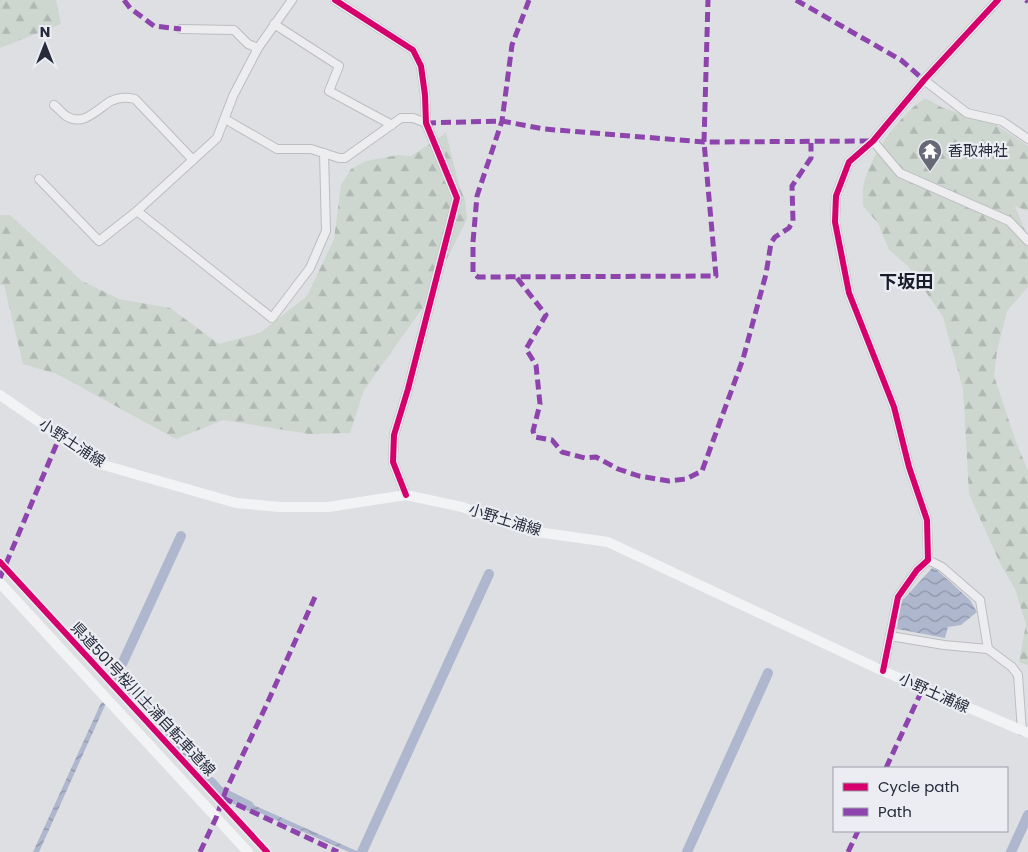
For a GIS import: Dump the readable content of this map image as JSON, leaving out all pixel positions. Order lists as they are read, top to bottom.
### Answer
{
  "streets": {
    "main road": ["小野土浦線"],
    "cycle path": ["県道501号桜川土浦自転車道線"]
  },
  "districts": ["下坂田"],
  "places": {
    "temple": ["香取神社"]
  },
  "legend": ["Cycle path", "Path"],
  "north": "top"
}
